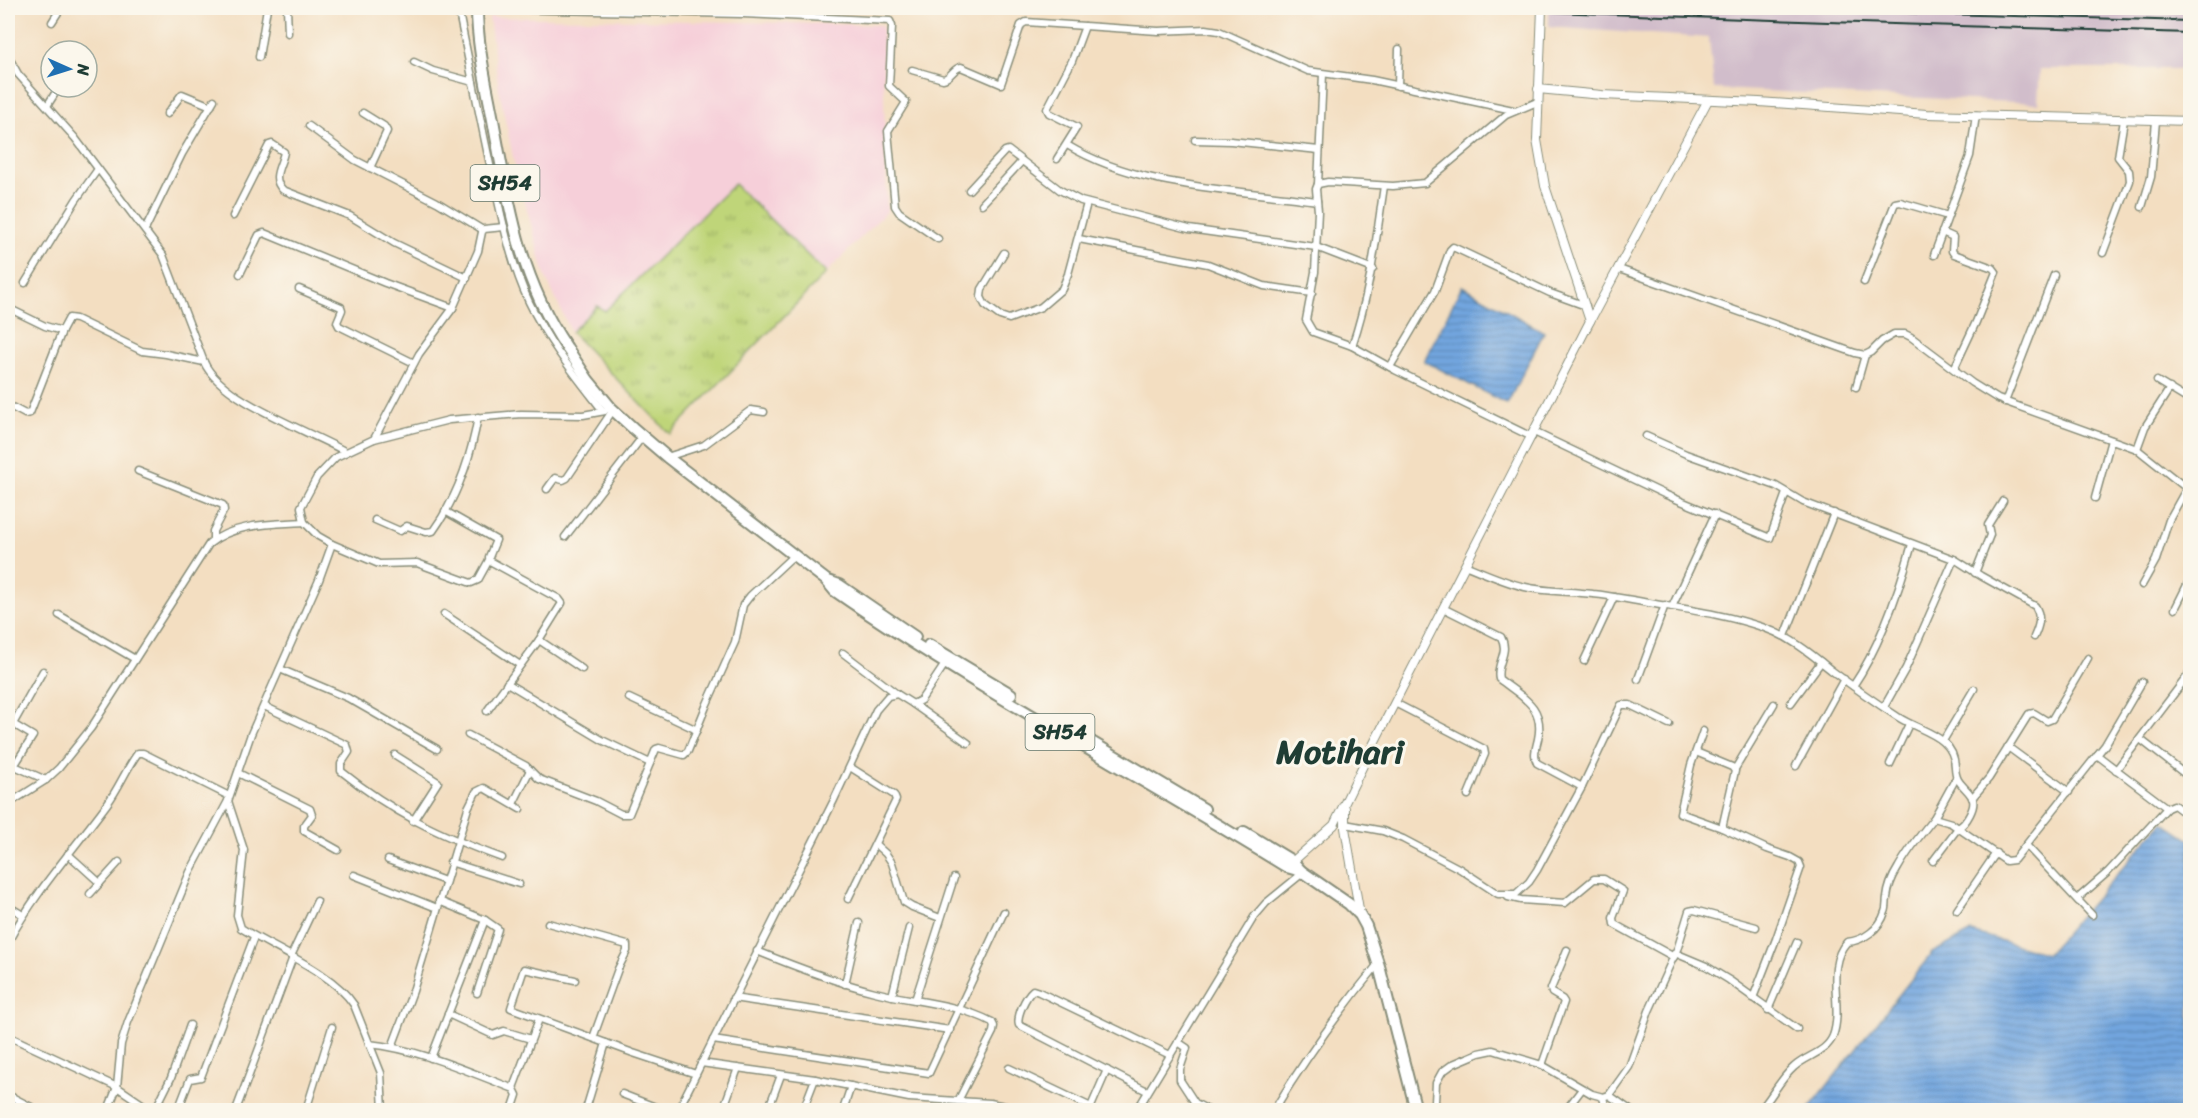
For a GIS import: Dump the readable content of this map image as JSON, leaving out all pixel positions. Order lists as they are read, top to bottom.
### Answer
{
  "streets": {
    "main road": ["SH54"]
  },
  "districts": ["Motihari"],
  "north": "right"
}
